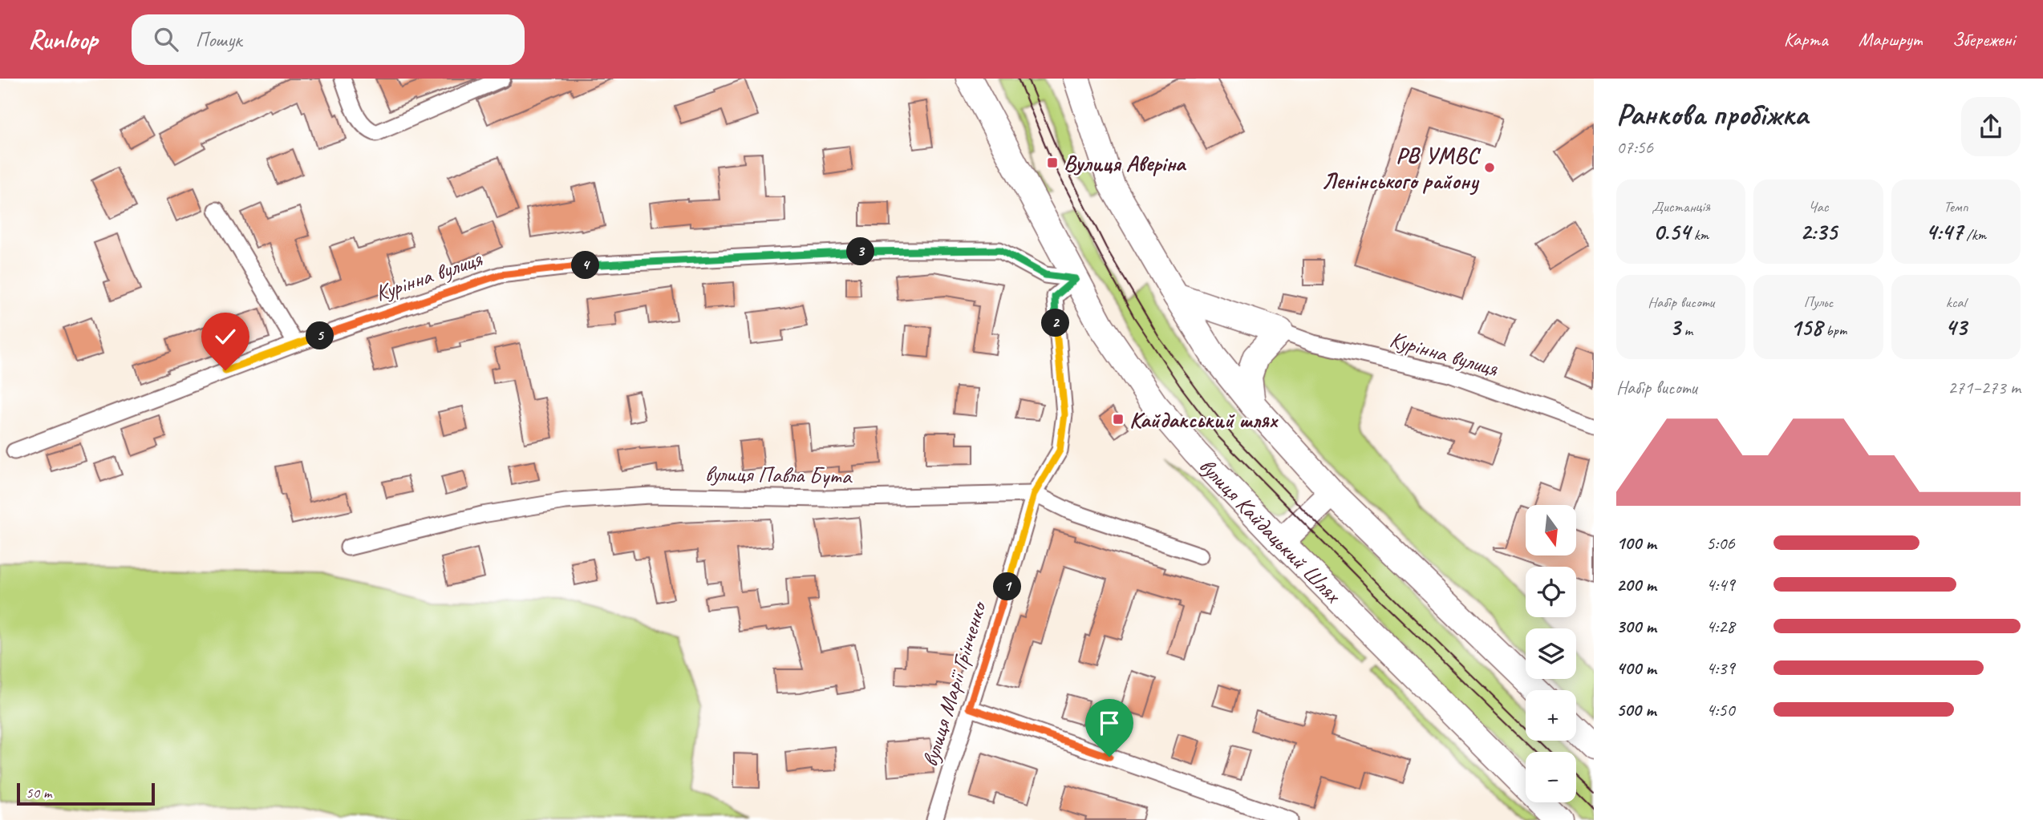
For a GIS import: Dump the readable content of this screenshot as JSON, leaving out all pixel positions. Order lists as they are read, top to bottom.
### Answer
{
  "streets": {
    "highway": ["вулиця Кайдацький Шлях"],
    "street": ["Курінна вулиця", "вулиця Павла Бута", "вулиця Марії Грінченко"]
  },
  "crossings": [
    ["Курінна вулиця", "вулиця Кайдацький Шлях"],
    ["Курінна вулиця", "вулиця Марії Грінченко"],
    ["вулиця Павла Бута", "вулиця Марії Грінченко"],
    ["вулиця Кайдацький Шлях", "вулиця Марії Грінченко"]
  ],
  "places": {
    "transit": ["Вулиця Аверіна", "Кайдакський шлях"],
    "other": ["РВ УМВС Ленінського району"]
  },
  "scale_bar": "50 m",
  "north": "bottom",
  "page": {
    "header": "Runloop",
    "search": "Пошук",
    "nav": ["Карта", "Маршрут", "Збережені"],
    "heading": ["Ранкова пробіжка", "07:56"],
    "stats": [
      ["Дистанція", "0.54 km"],
      ["Час", "2:35"],
      ["Темп", "4:47 /km"],
      ["Набір висоти", "3 m"],
      ["Пульс", "158 bpm"],
      ["kcal", "43"]
    ],
    "pins": [
      "3",
      "4",
      "2",
      "5",
      "1"
    ],
    "chart": ["Набір висоти", "271–273 m"],
    "map_buttons": ["+", "−"],
    "list": [
      {
        "name": "100 m",
        "note": "5:06"
      },
      {
        "name": "200 m",
        "note": "4:49"
      },
      {
        "name": "300 m",
        "note": "4:28"
      },
      {
        "name": "400 m",
        "note": "4:39"
      },
      {
        "name": "500 m",
        "note": "4:50"
      }
    ],
    "scale": "50 m"
  }
}
